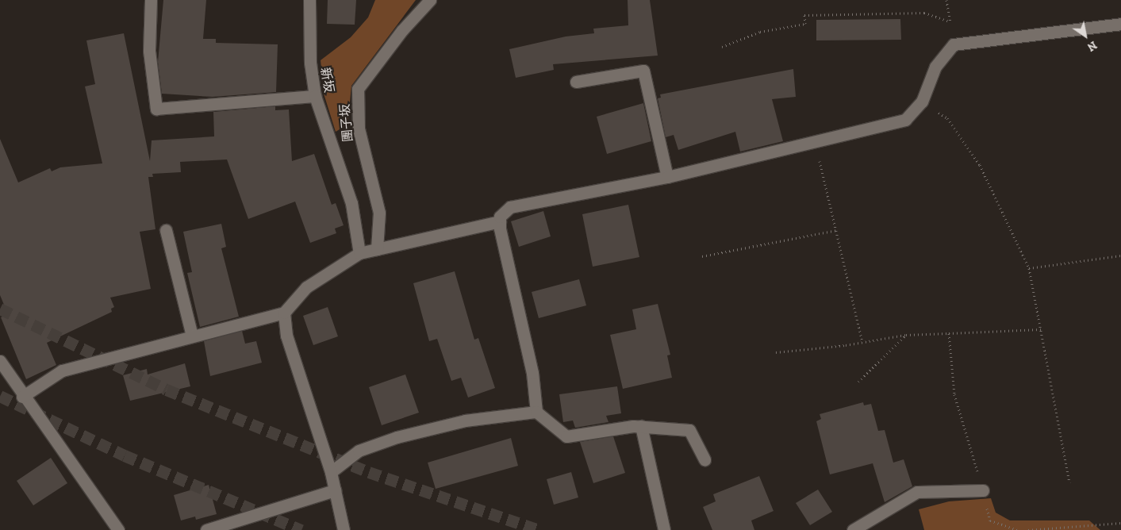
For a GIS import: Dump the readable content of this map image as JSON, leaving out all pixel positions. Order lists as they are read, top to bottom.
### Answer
{
  "streets": {
    "street": ["新坂", "團子坂"]
  },
  "north": "bottom right"
}
